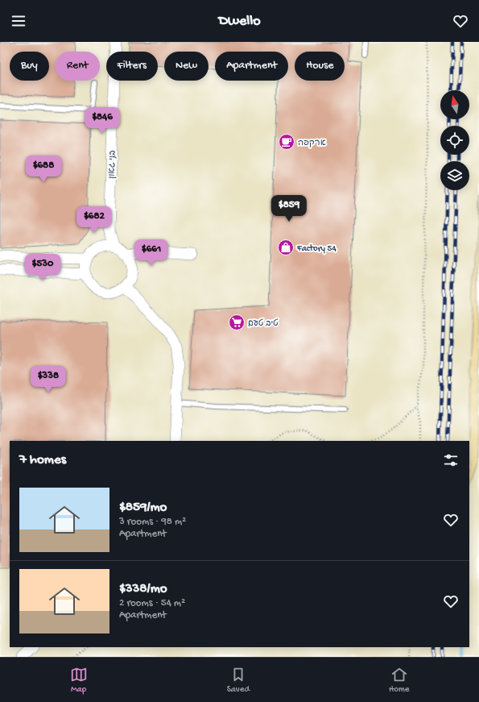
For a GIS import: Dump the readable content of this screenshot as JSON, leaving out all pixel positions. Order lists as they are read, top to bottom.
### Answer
{
  "streets": {
    "street": ["בני גאון"]
  },
  "places": {
    "cafe": ["ארקפה"],
    "shop": ["Factory 54"],
    "supermarket": ["טיב טעם"]
  },
  "north": "top",
  "page": {
    "header": "Dwello",
    "chip": [
      "Buy",
      "Rent",
      "Filters",
      "New",
      "Apartment",
      "House"
    ],
    "price": [
      "$846",
      "$688",
      "$859",
      "$682",
      "$661",
      "$530",
      "$338"
    ],
    "heading": "7 homes",
    "list": [
      {
        "name": "$859/mo",
        "note": "3 rooms · 98 m² · Apartment"
      },
      {
        "name": "$338/mo",
        "note": "2 rooms · 54 m² · Apartment"
      }
    ],
    "tabs": ["Map", "Saved", "Home"]
  }
}
